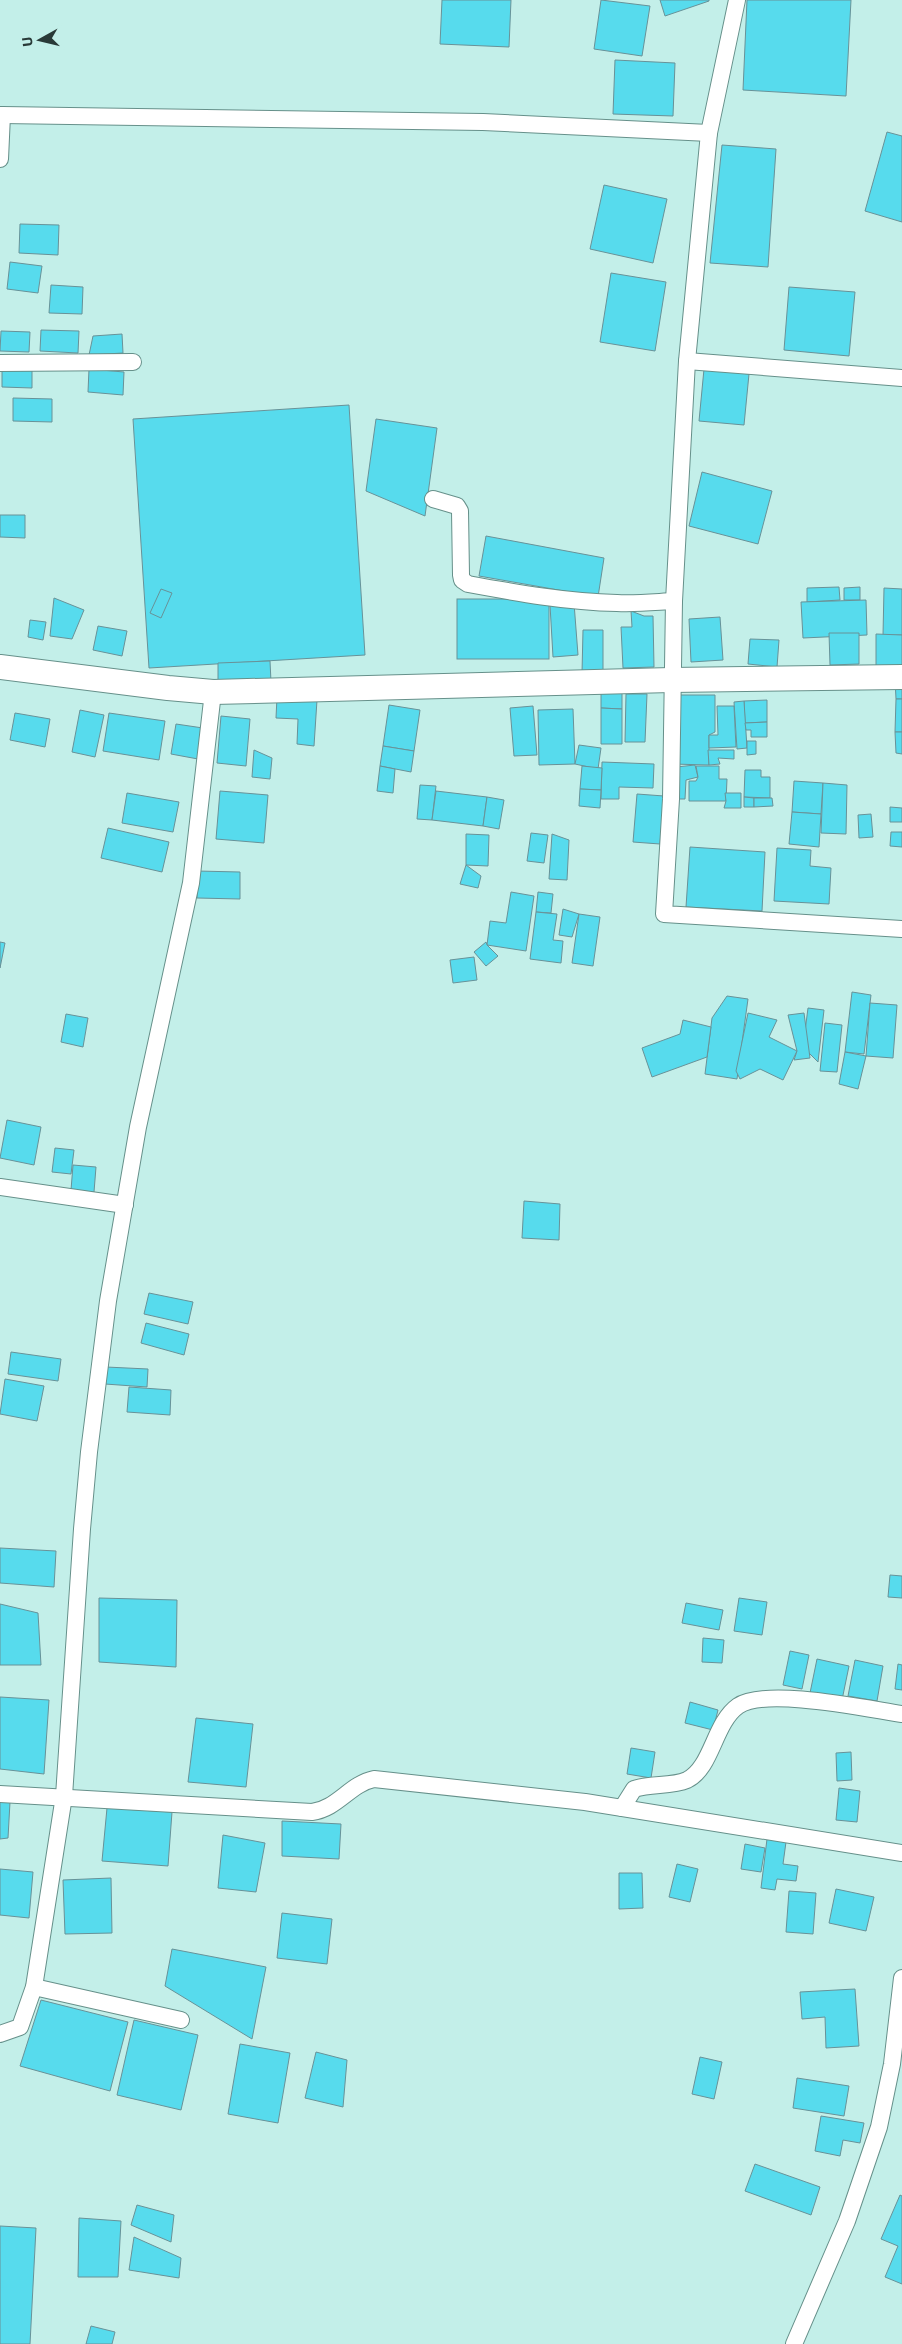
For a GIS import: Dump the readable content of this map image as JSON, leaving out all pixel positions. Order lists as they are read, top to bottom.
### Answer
{
  "north": "left"
}
